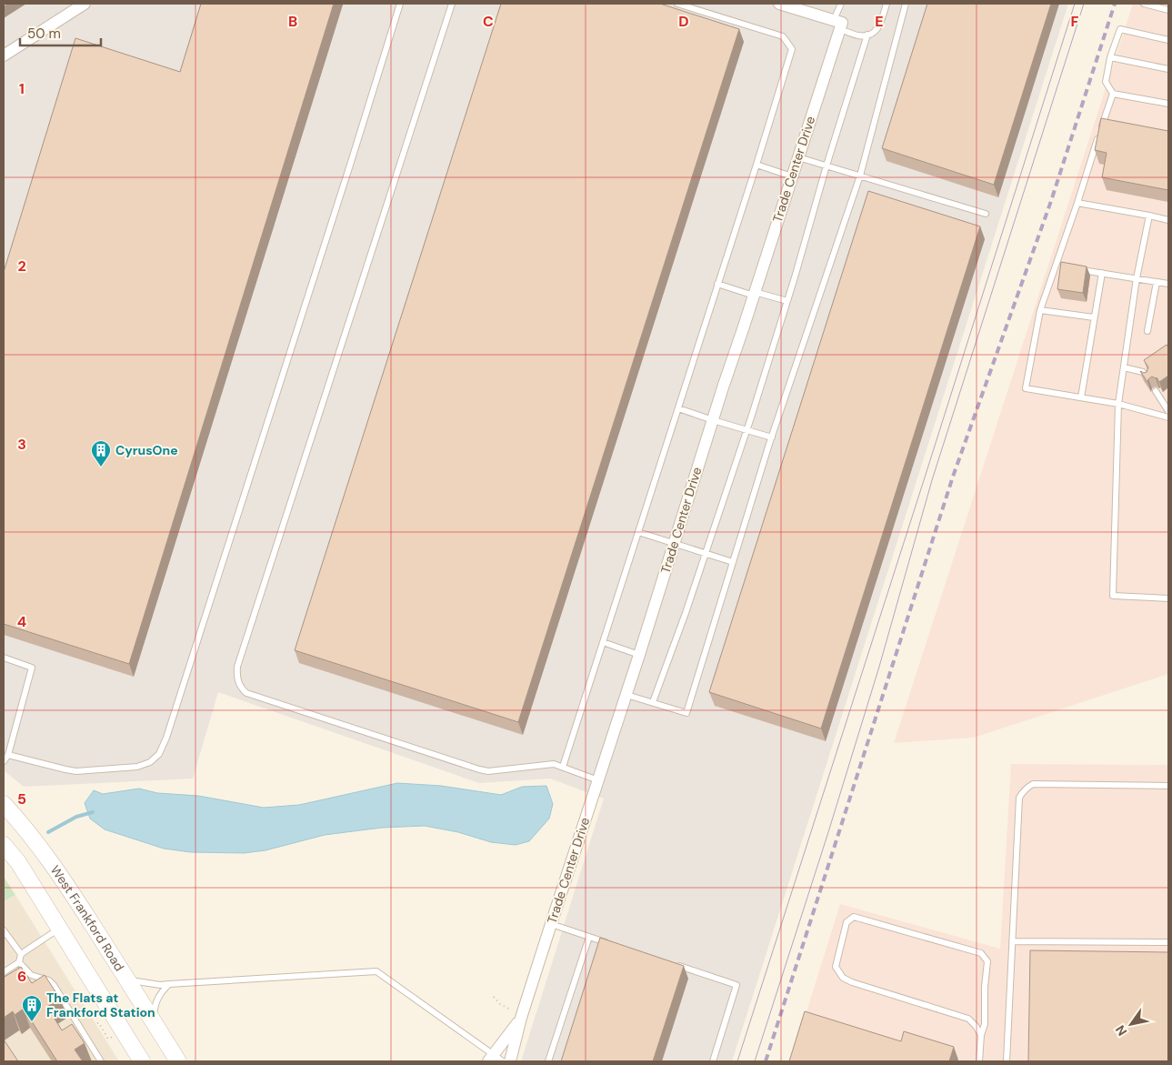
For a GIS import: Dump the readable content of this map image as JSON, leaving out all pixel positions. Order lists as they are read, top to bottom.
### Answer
{
  "streets": {
    "main road": ["West Frankford Road"],
    "street": ["Trade Center Drive"]
  },
  "places": {
    "building": ["CyrusOne", "The Flats at Frankford Station"]
  },
  "scale_bar": "50 m",
  "north": "bottom left",
  "grid": {
    "columns": [
      "B",
      "C",
      "D",
      "E",
      "F"
    ],
    "rows": [
      "1",
      "2",
      "3",
      "4",
      "5",
      "6"
    ]
  }
}
